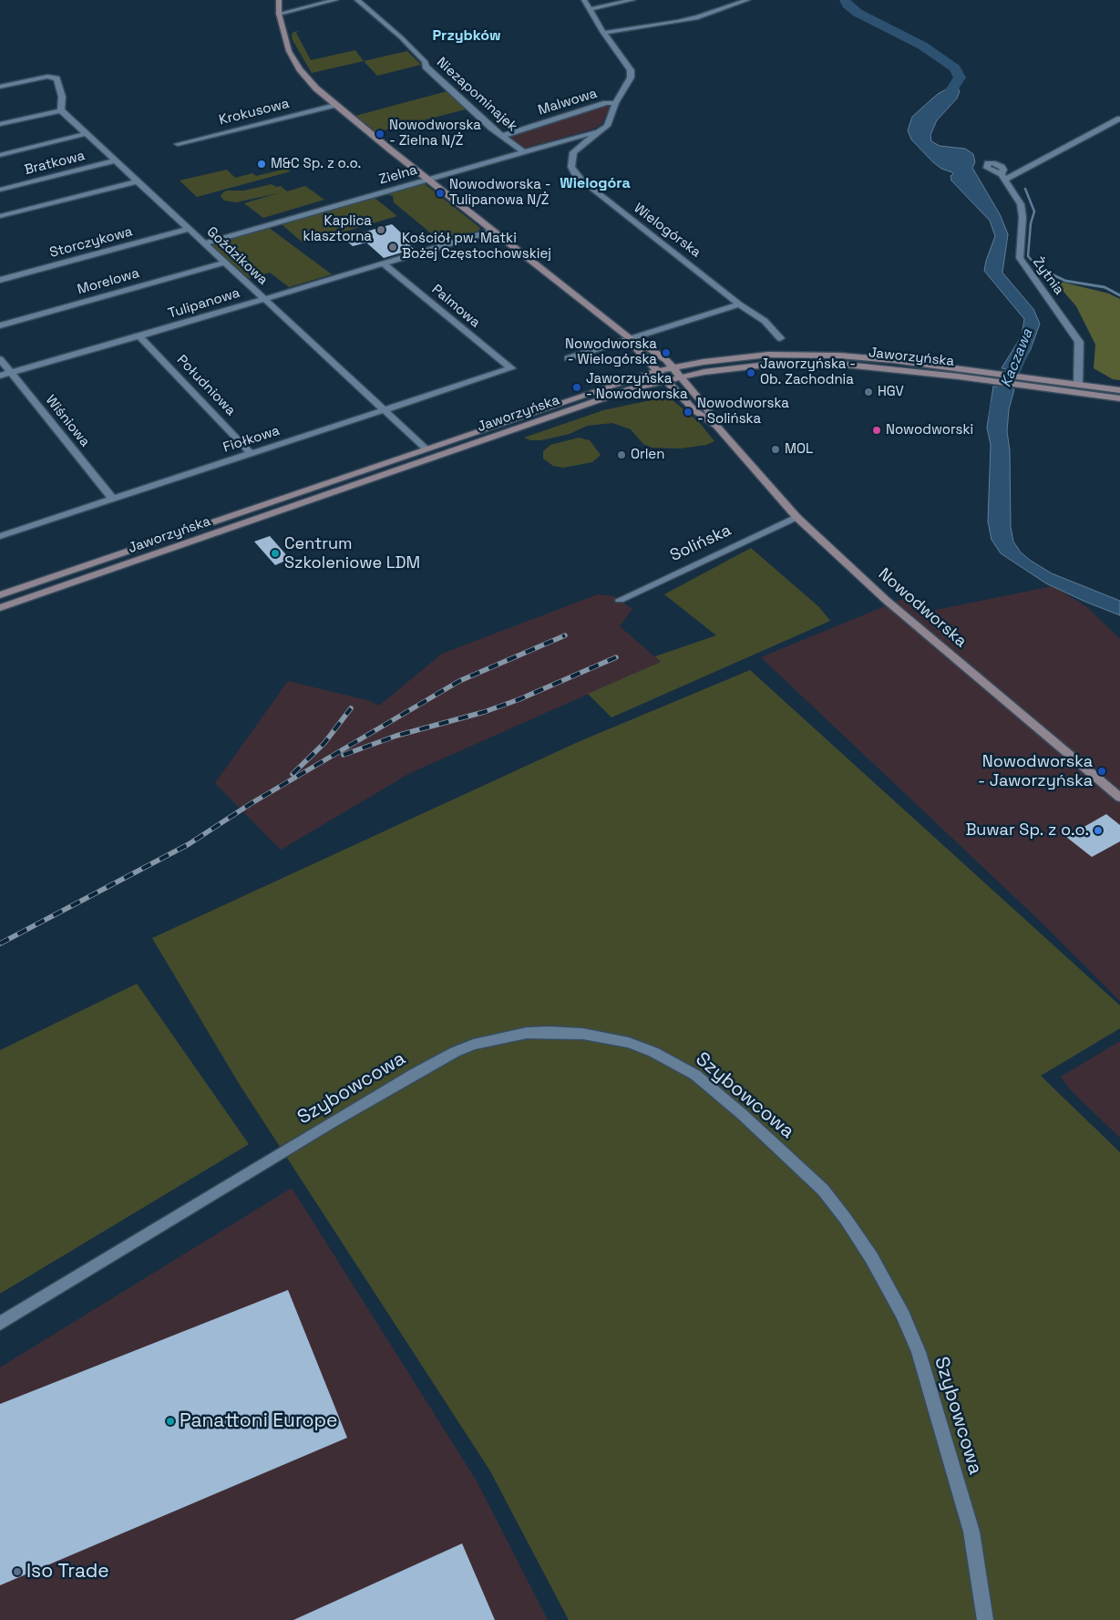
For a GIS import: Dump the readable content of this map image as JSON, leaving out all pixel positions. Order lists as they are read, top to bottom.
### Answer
{
  "streets": {
    "main road": ["Jaworzyńska", "Nowodworska"],
    "street": [
      "Niezapominajek",
      "Malwowa",
      "Krokusowa",
      "Bratkowa",
      "Zielna",
      "Wielogórska",
      "Storczykowa",
      "Goździkowa",
      "Żytnia",
      "Morelowa",
      "Tulipanowa",
      "Palmowa",
      "Południowa",
      "Wiśniowa",
      "Fiołkowa",
      "Solińska",
      "Szybowcowa"
    ]
  },
  "crossings": [
    ["Niezapominajek", "Malwowa"],
    ["Niezapominajek", "Zielna"],
    ["Malwowa", "Wielogórska"],
    ["Krokusowa", "Nowodworska"],
    ["Bratkowa", "Goździkowa"],
    ["Zielna", "Wielogórska"],
    ["Zielna", "Goździkowa"],
    ["Zielna", "Nowodworska"],
    ["Storczykowa", "Goździkowa"],
    ["Goździkowa", "Morelowa"],
    ["Goździkowa", "Tulipanowa"],
    ["Goździkowa", "Jaworzyńska"],
    ["Goździkowa", "Fiołkowa"],
    ["Żytnia", "Jaworzyńska"],
    ["Tulipanowa", "Palmowa"],
    ["Tulipanowa", "Południowa"],
    ["Tulipanowa", "Wiśniowa"],
    ["Tulipanowa", "Nowodworska"],
    ["Palmowa", "Fiołkowa"],
    ["Jaworzyńska", "Nowodworska"],
    ["Południowa", "Fiołkowa"],
    ["Wiśniowa", "Fiołkowa"],
    ["Solińska", "Nowodworska"]
  ],
  "districts": ["Przybków", "Wielogóra"],
  "water": ["Kaczawa"],
  "places": [
    "Nowodworska - Zielna N/Ż",
    "M&C Sp. z o.o.",
    "Nowodworska - Tulipanowa N/Ż",
    "Kaplica klasztorna",
    "Kościół pw. Matki Bożej Częstochowskiej",
    "Nowodworska - Wielogórska",
    "Jaworzyńska - Ob. Zachodnia",
    "Jaworzyńska - Nowodworska",
    "HGV",
    "Nowodworska - Solińska",
    "Nowodworski",
    "MOL",
    "Orlen",
    "Centrum Szkoleniowe LDM",
    "Nowodworska - Jaworzyńska",
    "Buwar Sp. z o.o.",
    "Panattoni Europe",
    "Iso Trade"
  ]
}
